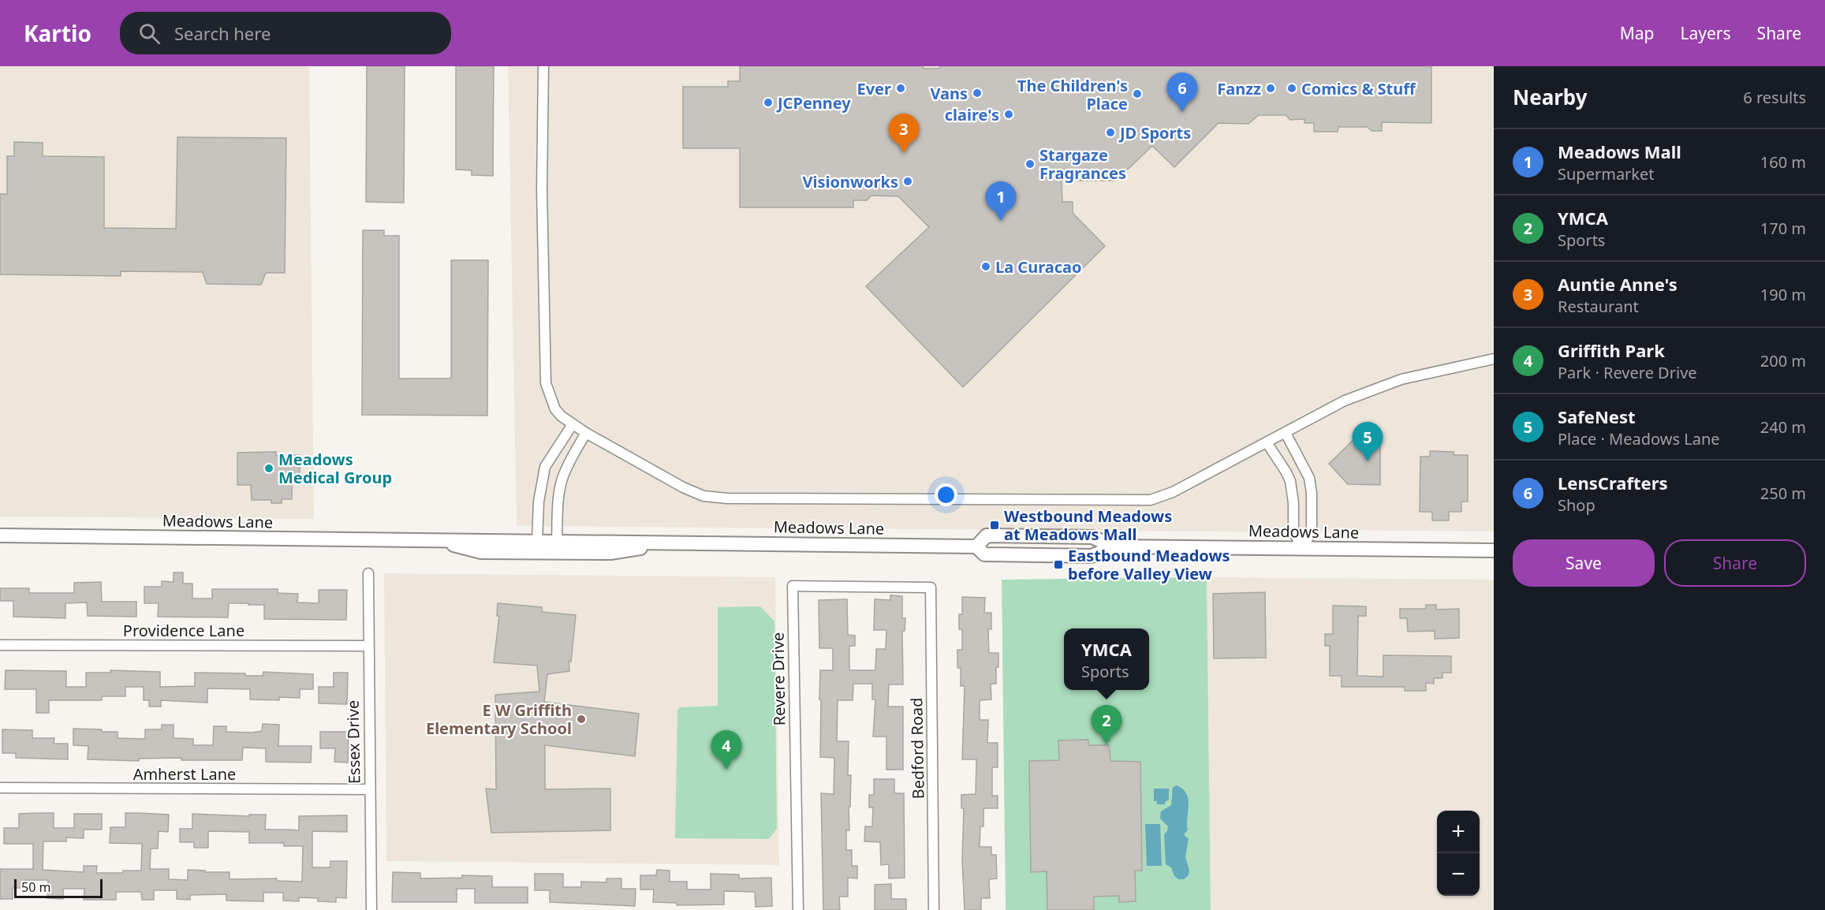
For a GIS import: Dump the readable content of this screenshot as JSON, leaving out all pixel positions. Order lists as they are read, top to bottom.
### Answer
{
  "streets": {
    "street": [
      "Meadows Lane",
      "Providence Lane",
      "Revere Drive",
      "Essex Drive",
      "Bedford Road",
      "Amherst Lane"
    ]
  },
  "crossings": [
    ["Providence Lane", "Essex Drive"],
    ["Revere Drive", "Bedford Road"],
    ["Essex Drive", "Amherst Lane"]
  ],
  "places": {
    "other": [
      "Ever",
      "Fanzz",
      "Comics & Stuff",
      "Vans",
      "The Children's Place",
      "JCPenney",
      "claire's",
      "JD Sports",
      "Stargaze Fragrances",
      "Visionworks",
      "La Curacao",
      "Meadows Medical Group",
      "E W Griffith Elementary School"
    ],
    "transit": ["Westbound Meadows at Meadows Mall", "Eastbound Meadows before Valley View"]
  },
  "scale_bar": "50 m",
  "page": {
    "header": "Kartio",
    "search": "Search here",
    "nav": ["Map", "Layers", "Share"],
    "heading": ["Nearby", "6 results"],
    "pins": [
      "6",
      "3",
      "1",
      "5",
      "2",
      "4"
    ],
    "list": [
      {
        "mark": "1",
        "name": "Meadows Mall",
        "note": "Supermarket",
        "value": "160 m"
      },
      {
        "mark": "2",
        "name": "YMCA",
        "note": "Sports",
        "value": "170 m"
      },
      {
        "mark": "3",
        "name": "Auntie Anne's",
        "note": "Restaurant",
        "value": "190 m"
      },
      {
        "mark": "4",
        "name": "Griffith Park",
        "note": "Park · Revere Drive",
        "value": "200 m"
      },
      {
        "mark": "5",
        "name": "SafeNest",
        "note": "Place · Meadows Lane",
        "value": "240 m"
      },
      {
        "mark": "6",
        "name": "LensCrafters",
        "note": "Shop",
        "value": "250 m"
      }
    ],
    "buttons": ["Save", "Share"],
    "popup": ["YMCA", "Sports"],
    "map_buttons": ["+", "−"],
    "scale": "50 m"
  }
}
